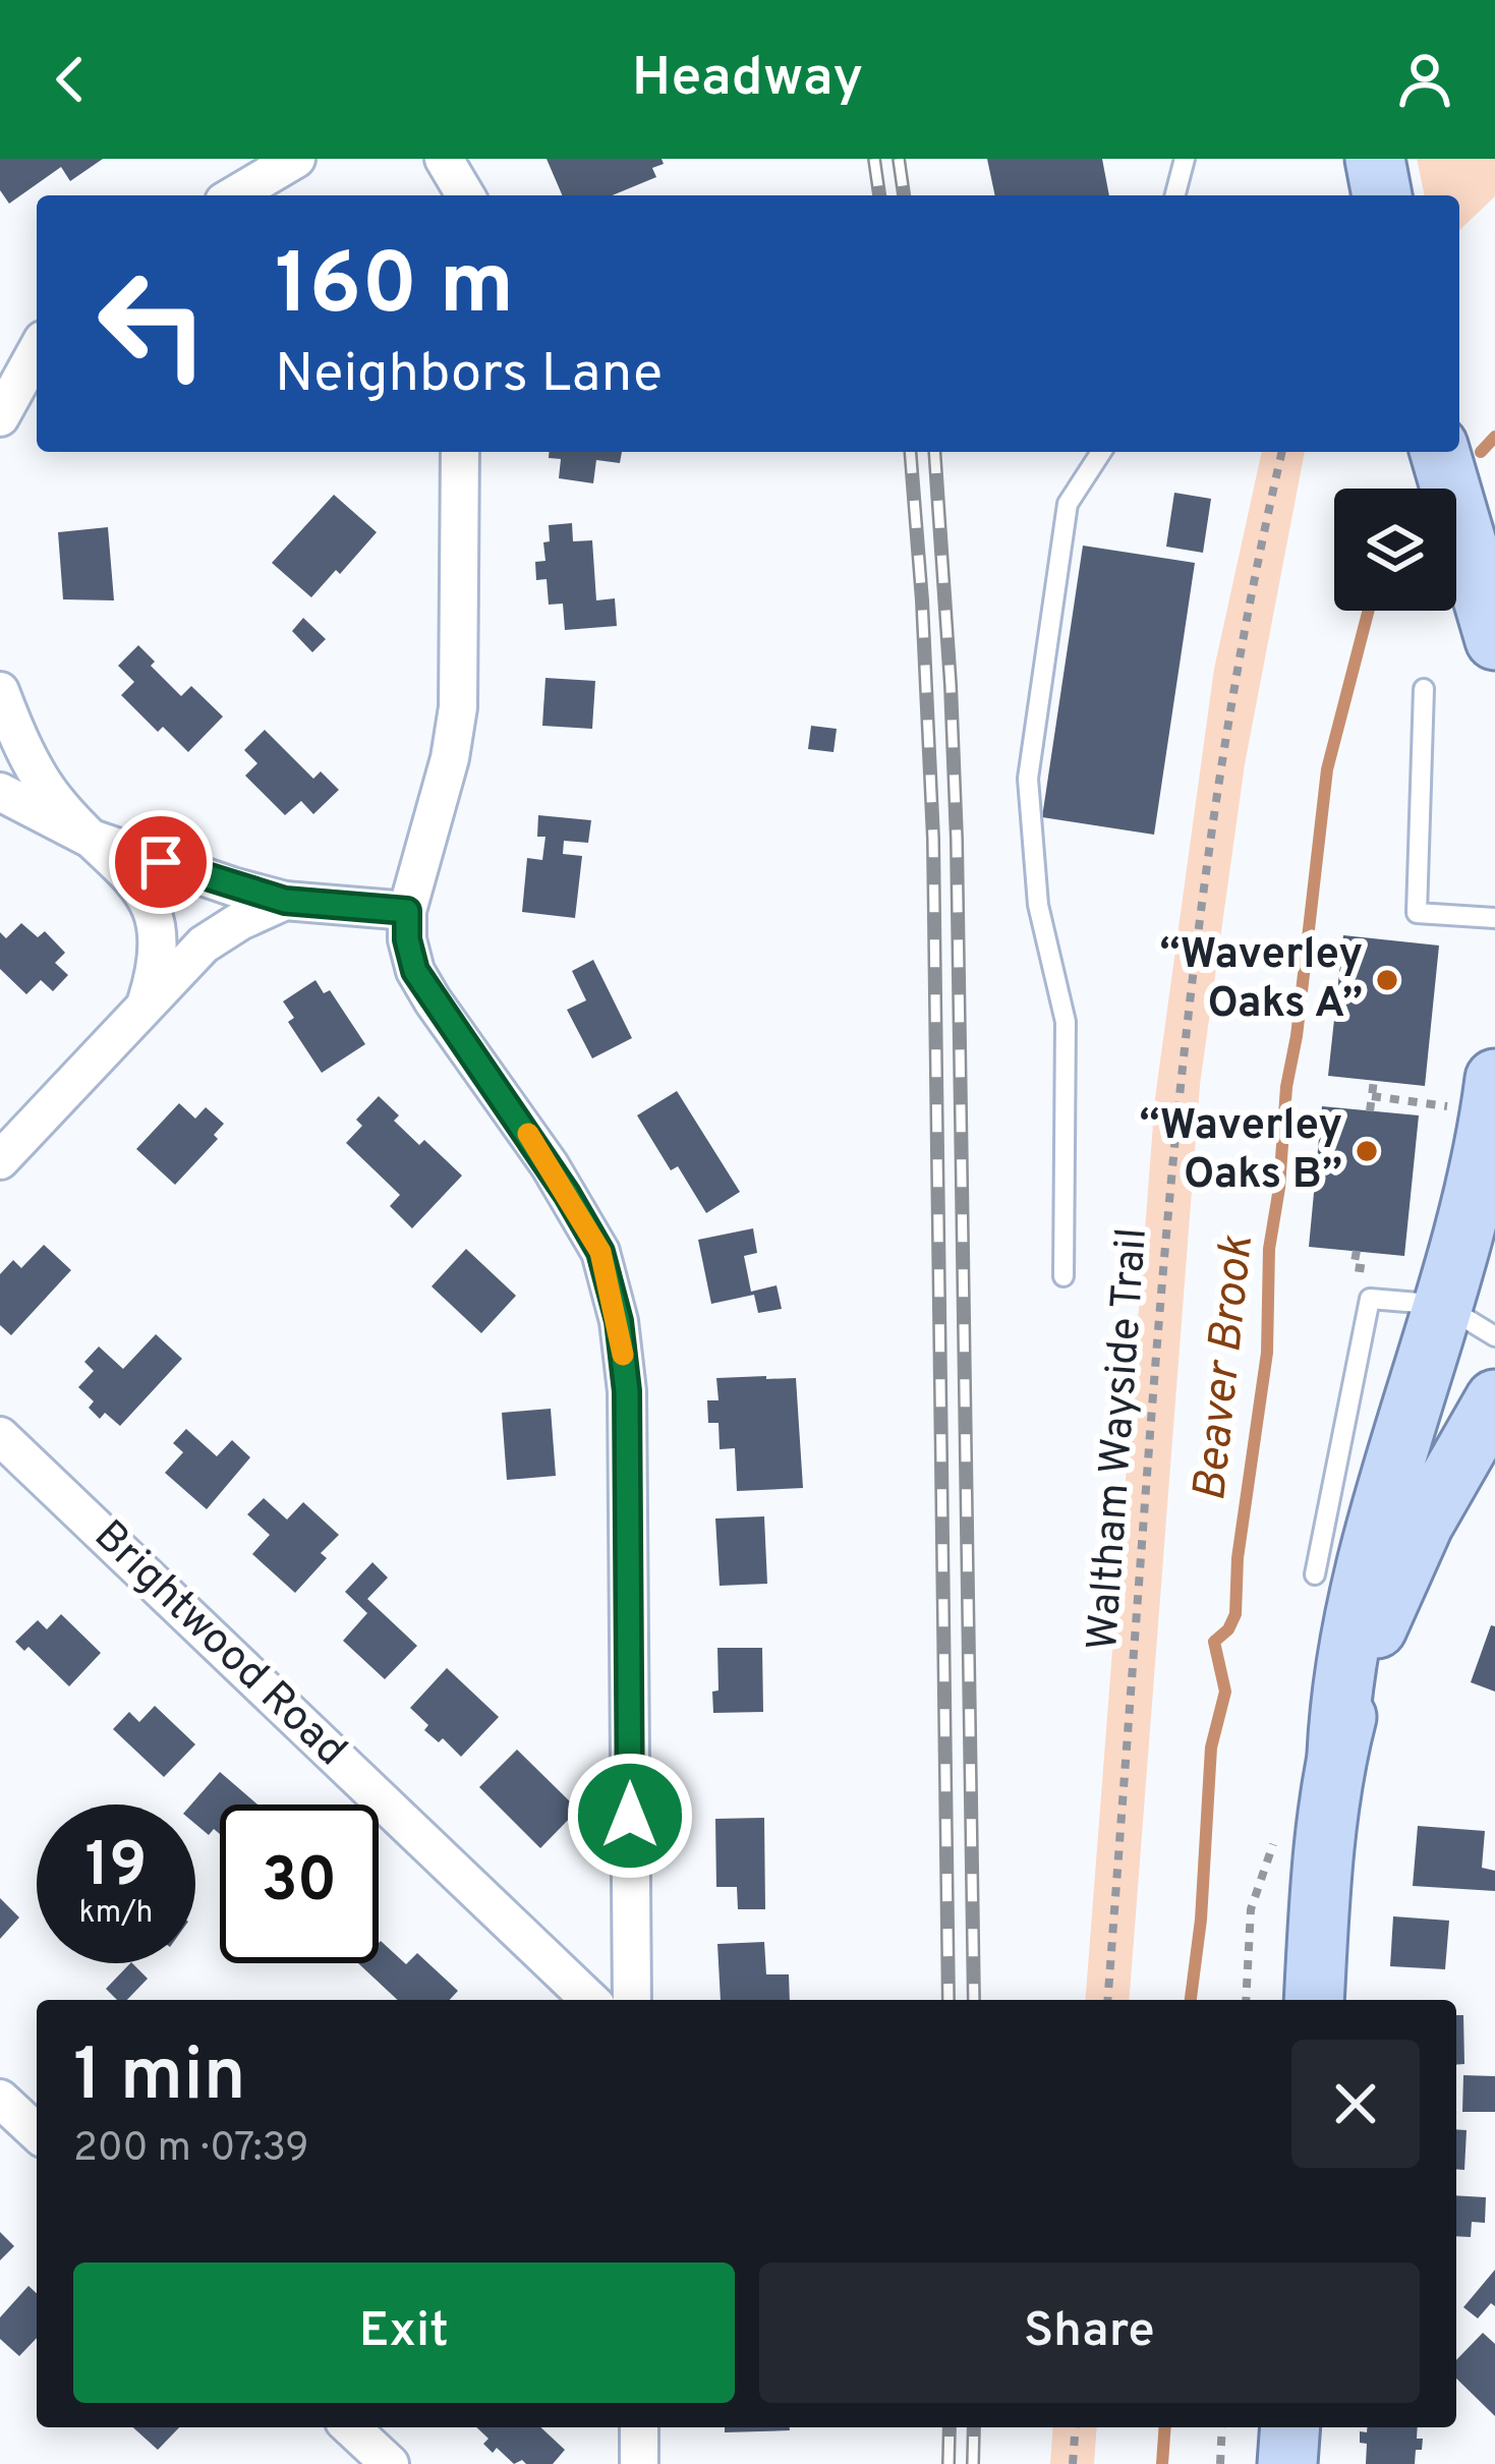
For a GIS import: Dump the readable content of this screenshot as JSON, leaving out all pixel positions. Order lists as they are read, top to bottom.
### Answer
{
  "streets": {
    "street": ["Brightwood Road"],
    "path": ["Waltham Wayside Trail"]
  },
  "water": ["Beaver Brook"],
  "places": ["“Waverley Oaks A”", "“Waverley Oaks B”"],
  "page": {
    "header": "Headway",
    "turn": ["160 m", "Neighbors Lane"],
    "speed": "19 km/h",
    "limit": "30",
    "heading": ["1 min", "200 m · 07:39"],
    "buttons": ["Exit", "Share"]
  }
}
